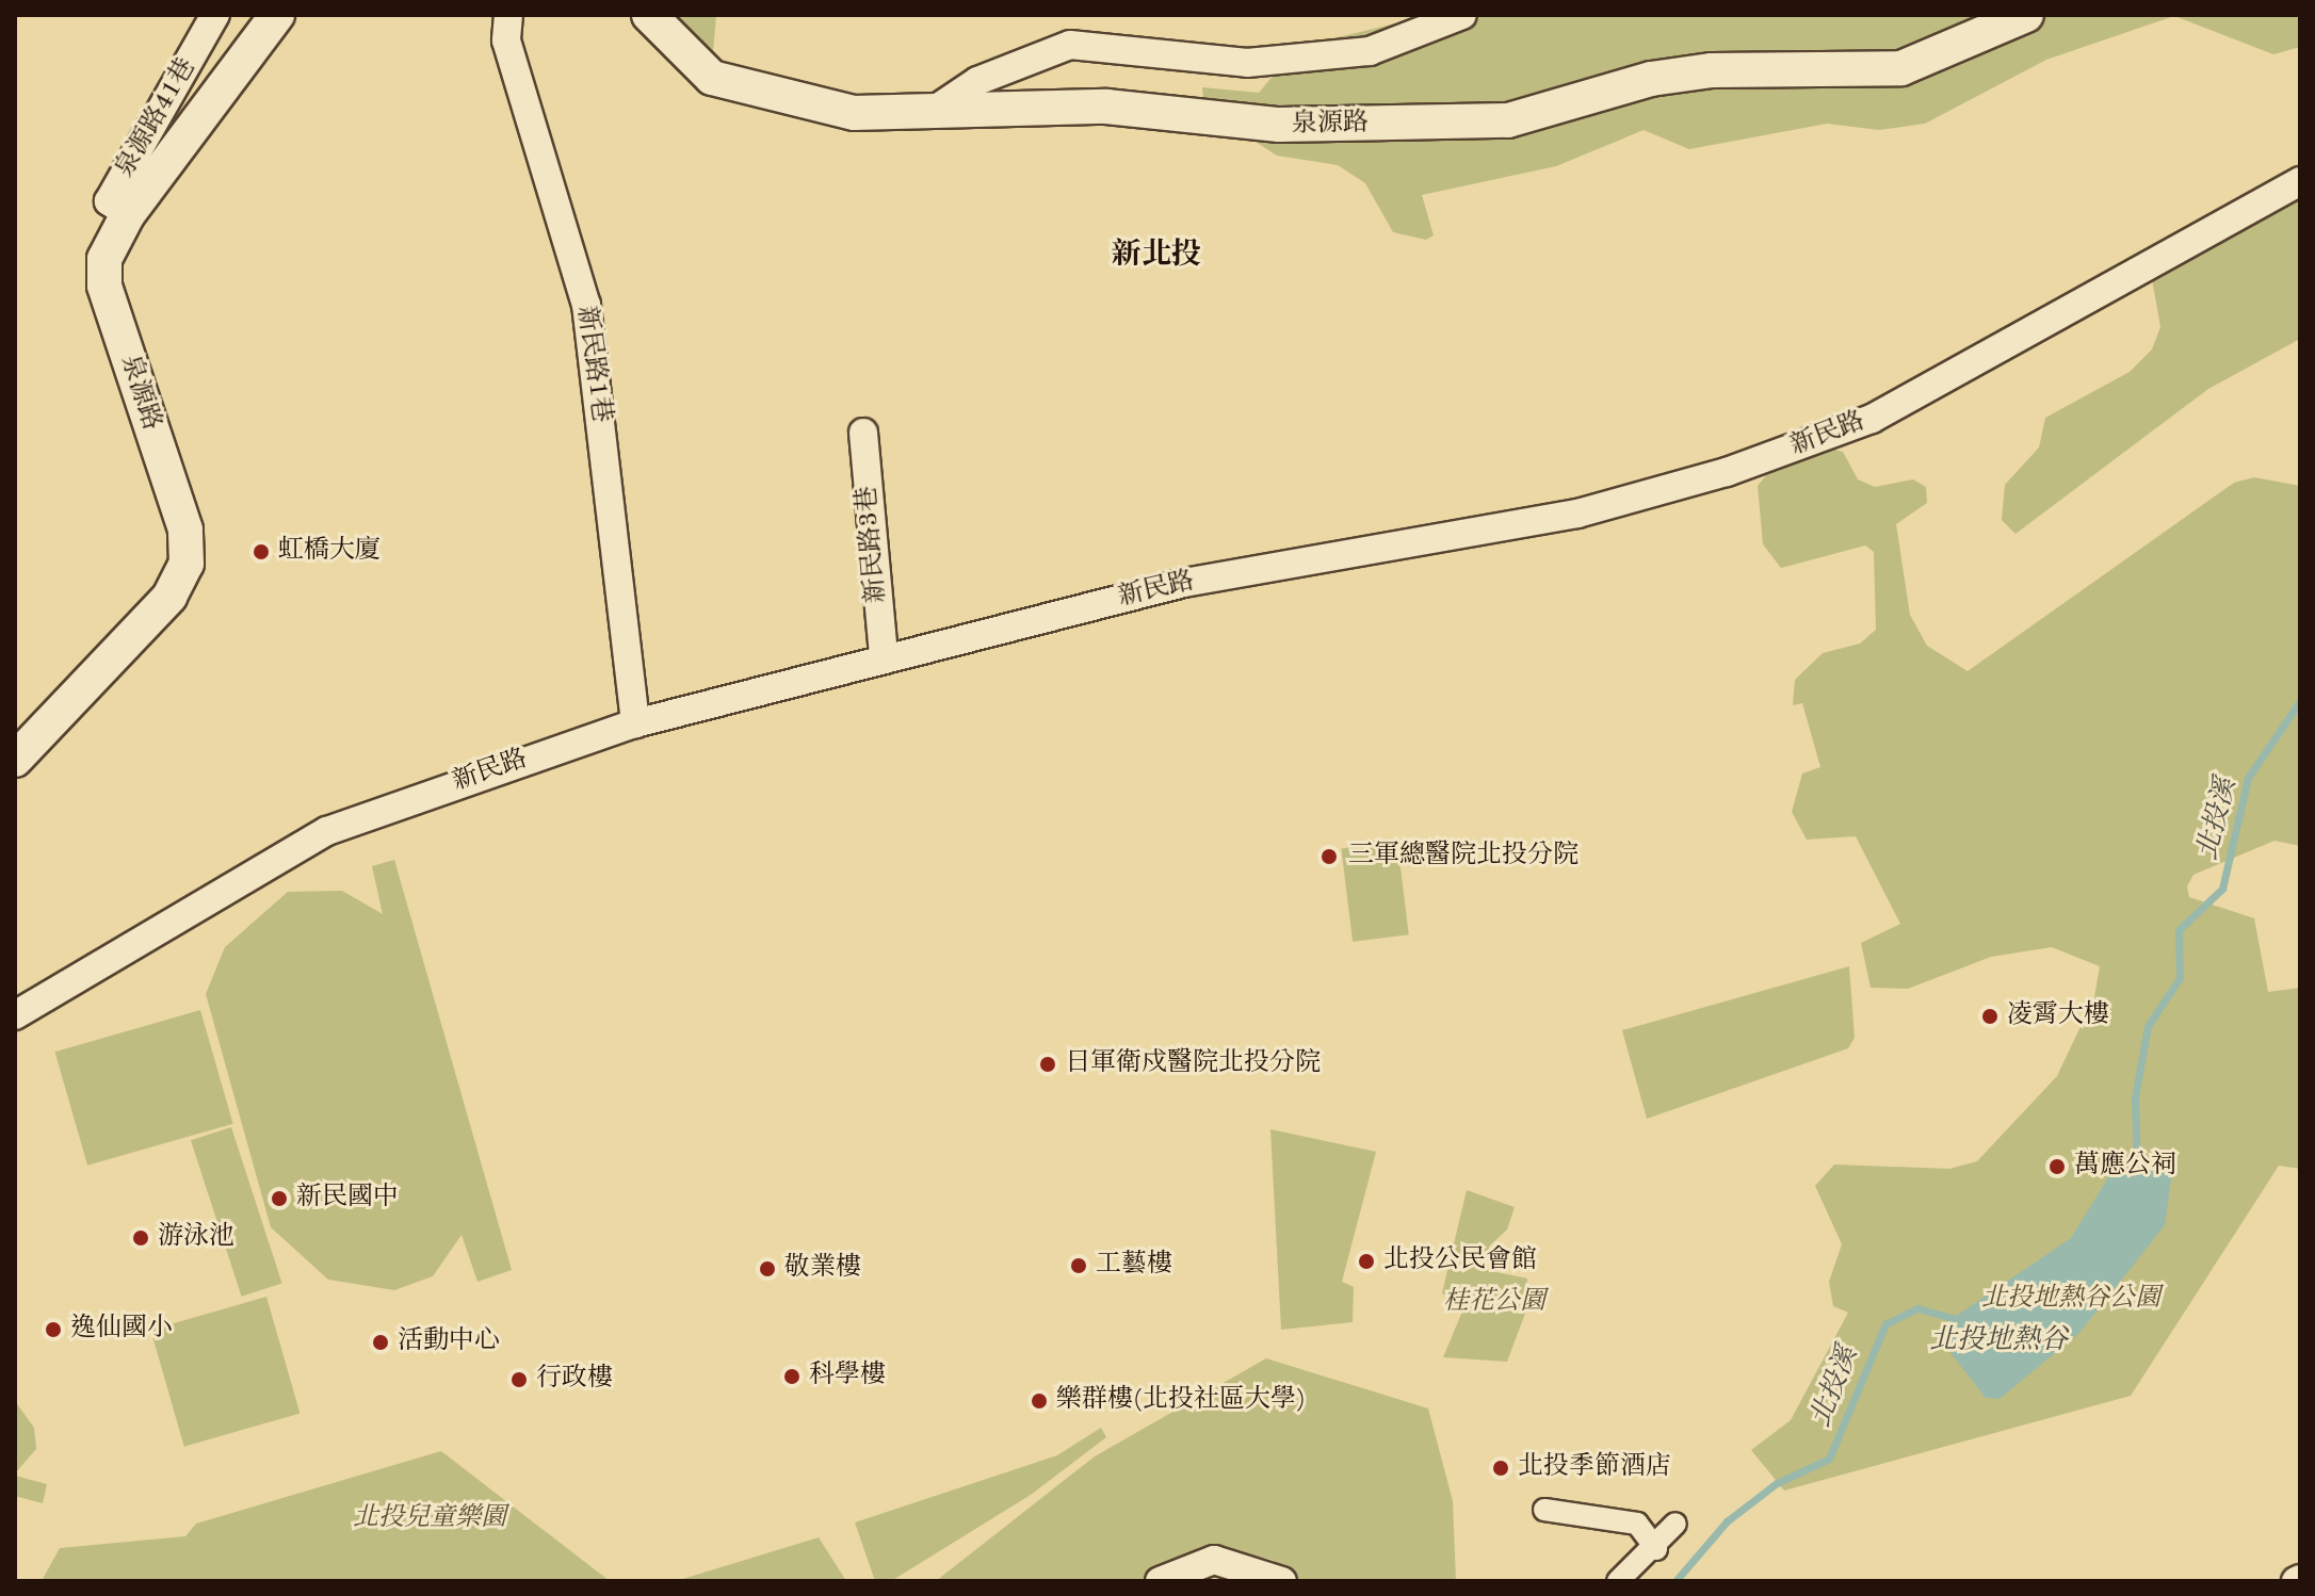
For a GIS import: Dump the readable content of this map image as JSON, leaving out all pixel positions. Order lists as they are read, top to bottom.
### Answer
{
  "streets": {
    "street": [
      "泉源路41巷",
      "泉源路",
      "新民路1巷",
      "新民路",
      "新民路3巷"
    ]
  },
  "crossings": [
    ["泉源路41巷", "泉源路"],
    ["新民路1巷", "新民路"],
    ["新民路", "新民路3巷"]
  ],
  "districts": ["新北投"],
  "water": ["北投溪", "北投地熱谷"],
  "parks": ["北投地熱谷公園", "桂花公園", "北投兒童樂園"],
  "places": [
    "虹橋大廈",
    "三軍總醫院北投分院",
    "凌霄大樓",
    "日軍衛戍醫院北投分院",
    "萬應公祠",
    "新民國中",
    "游泳池",
    "北投公民會館",
    "工藝樓",
    "敬業樓",
    "逸仙國小",
    "活動中心",
    "科學樓",
    "行政樓",
    "樂群樓(北投社區大學)",
    "北投季節酒店"
  ]
}
